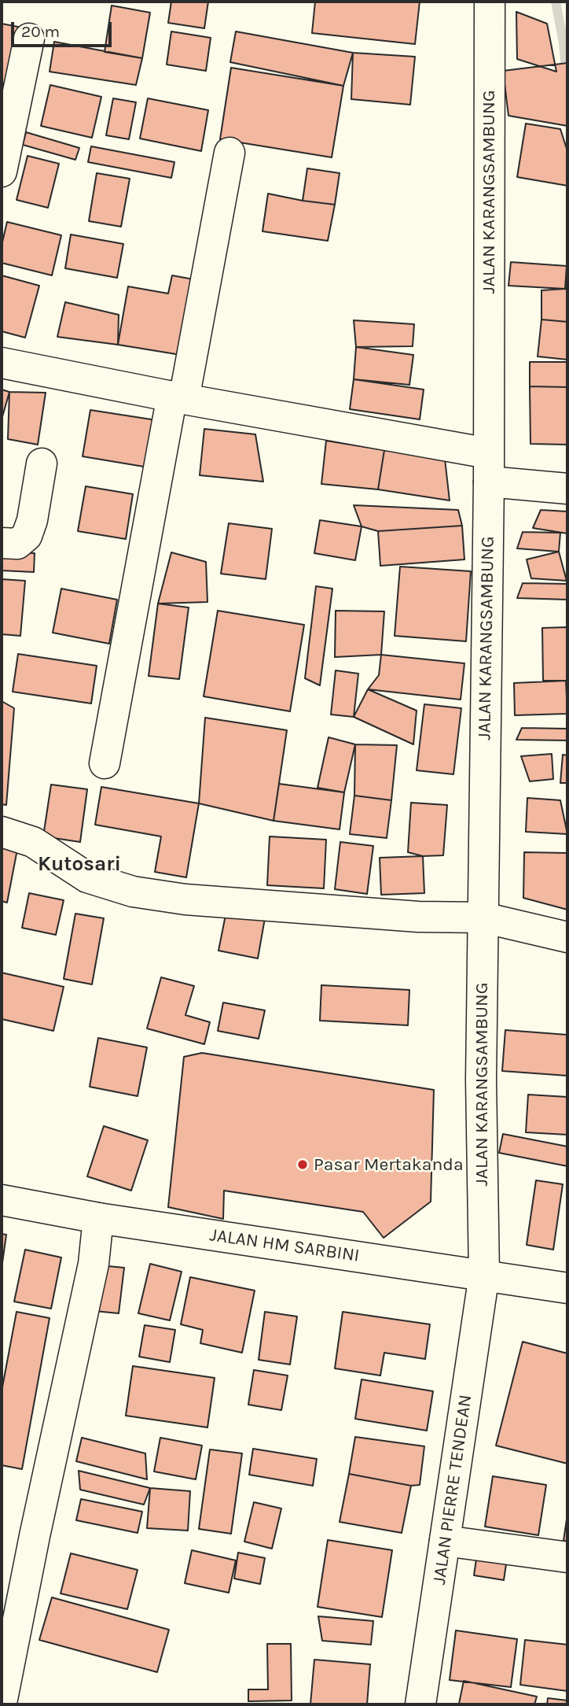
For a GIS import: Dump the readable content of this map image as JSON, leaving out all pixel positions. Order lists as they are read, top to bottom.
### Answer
{
  "streets": {
    "street": ["JALAN KARANGSAMBUNG", "JALAN HM SARBINI", "JALAN PIERRE TENDEAN"]
  },
  "crossings": [
    ["JALAN KARANGSAMBUNG", "JALAN HM SARBINI"],
    ["JALAN KARANGSAMBUNG", "JALAN PIERRE TENDEAN"],
    ["JALAN HM SARBINI", "JALAN PIERRE TENDEAN"]
  ],
  "districts": ["Kutosari"],
  "places": ["Pasar Mertakanda"],
  "scale_bar": "20 m"
}
